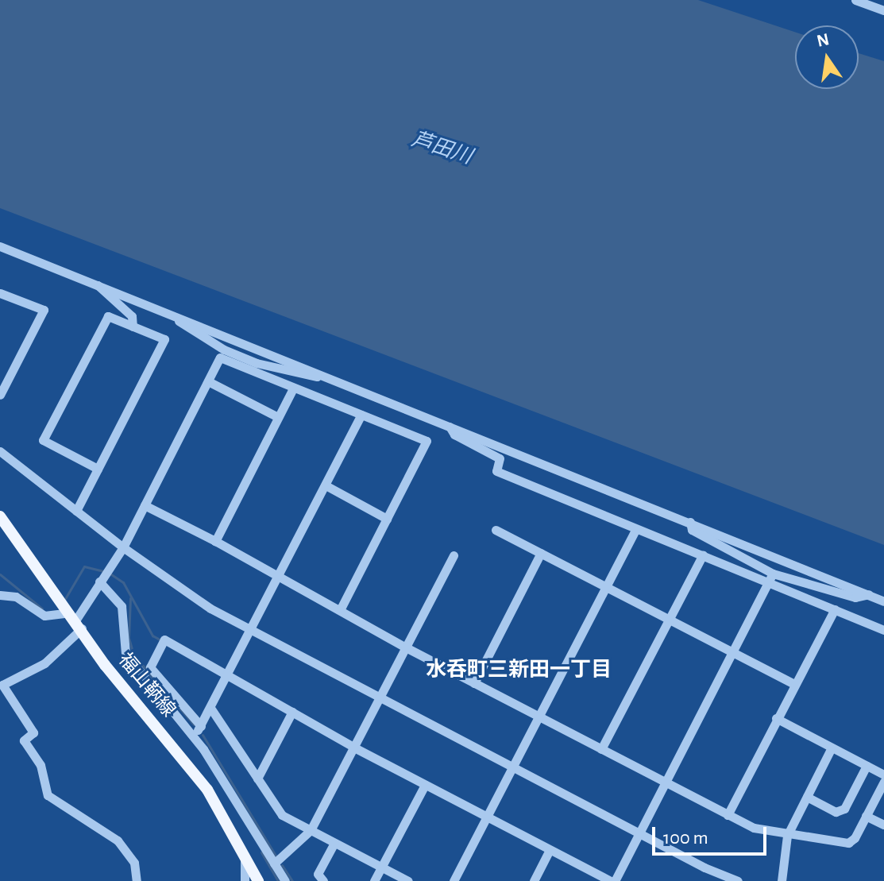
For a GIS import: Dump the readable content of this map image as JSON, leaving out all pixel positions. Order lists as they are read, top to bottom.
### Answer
{
  "streets": {
    "main road": ["福山鞆線"]
  },
  "districts": ["水呑町三新田一丁目"],
  "water": ["芦田川"],
  "scale_bar": "100 m",
  "north": "top"
}
